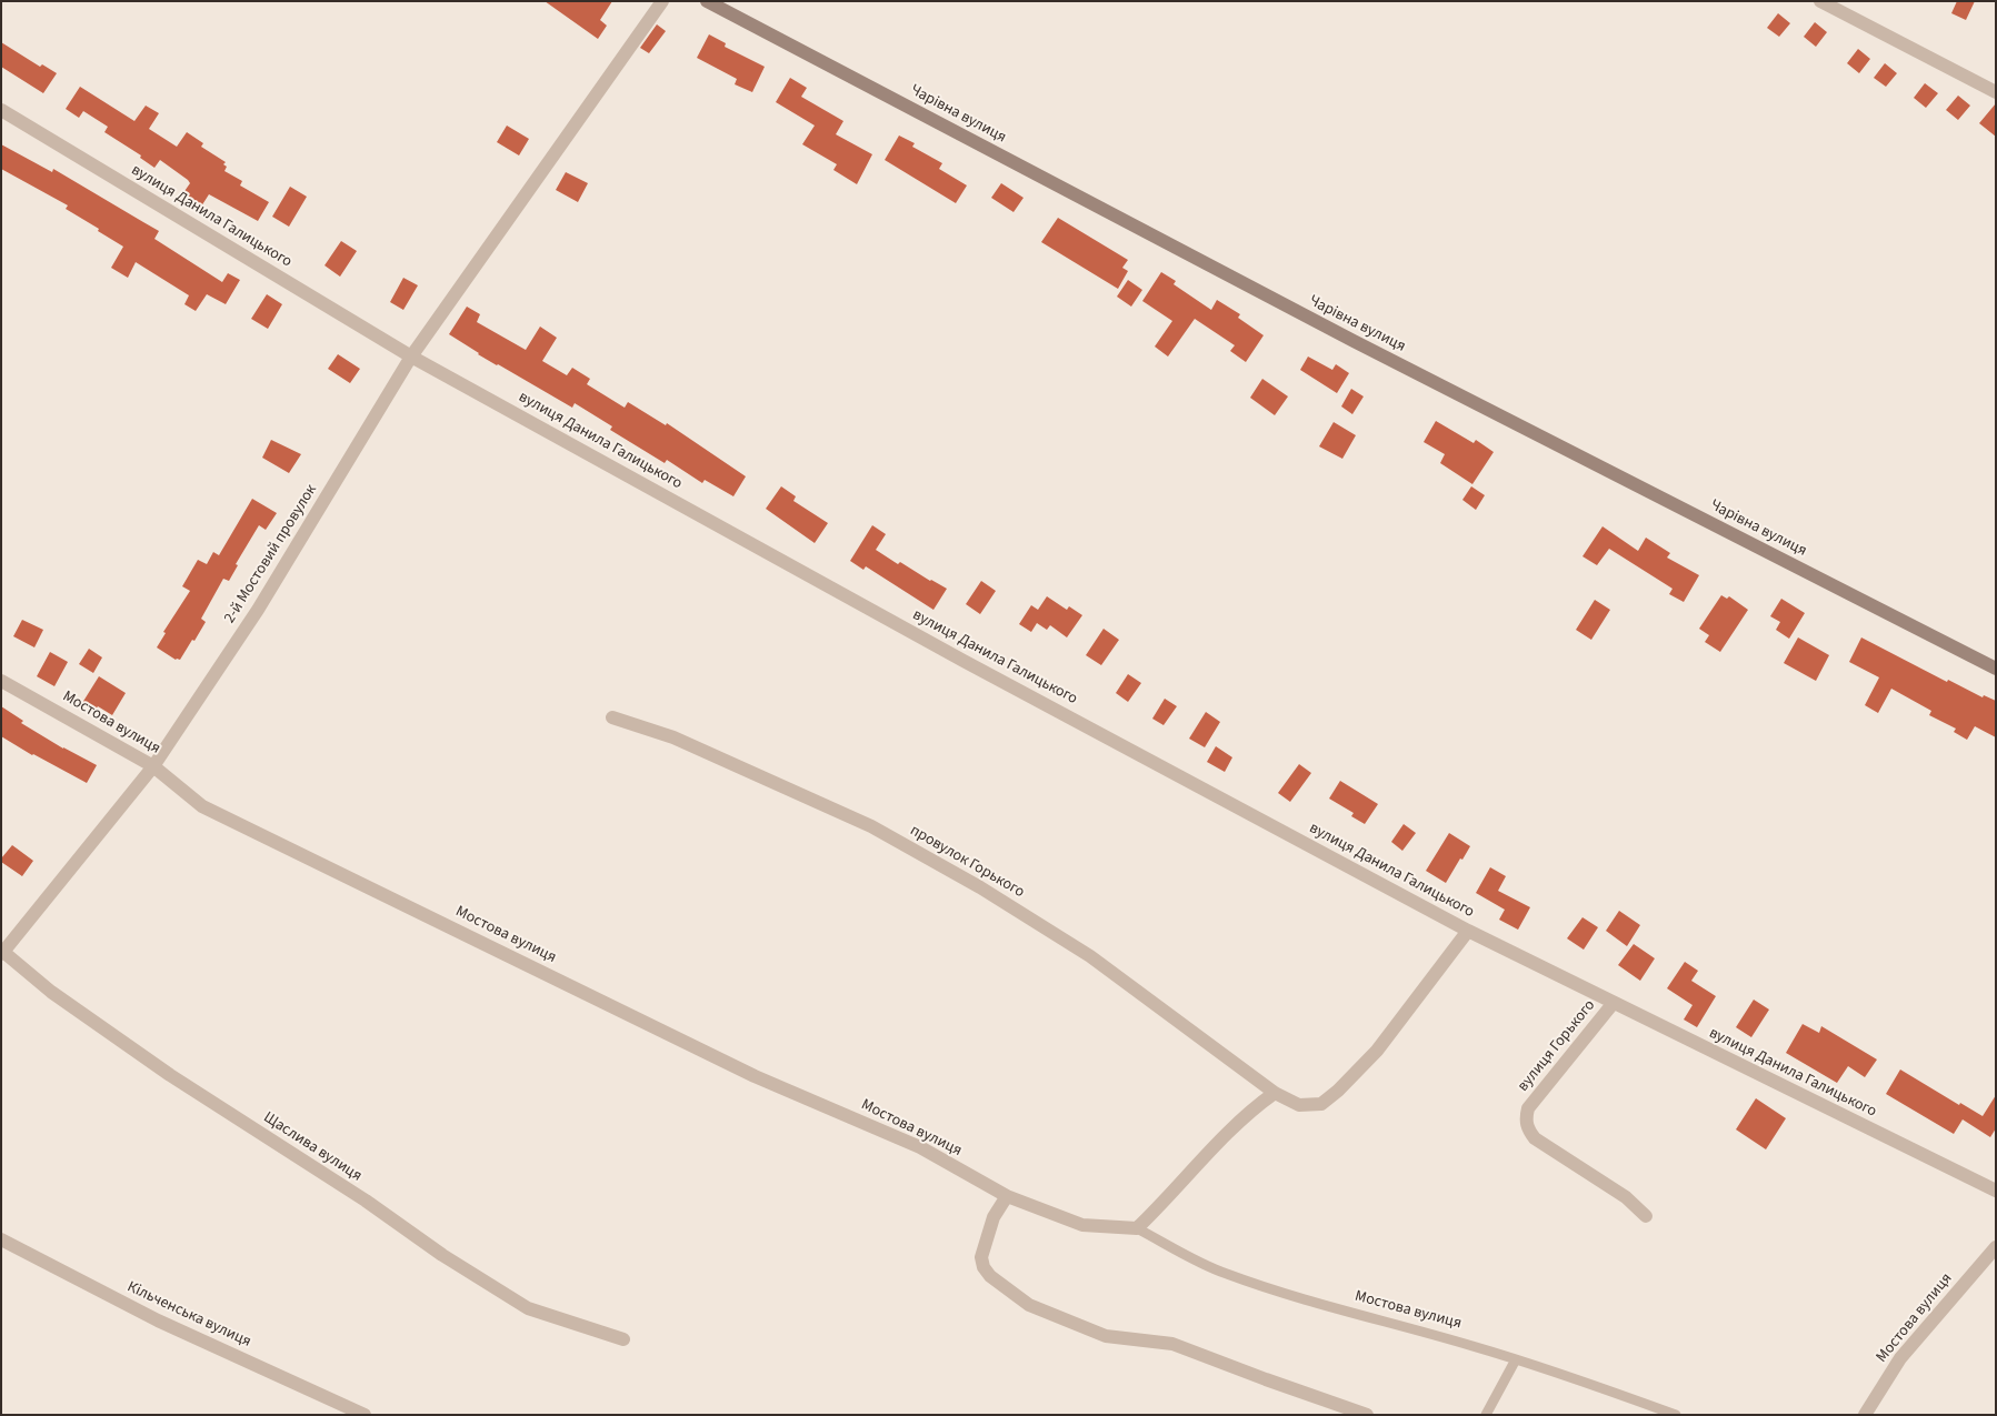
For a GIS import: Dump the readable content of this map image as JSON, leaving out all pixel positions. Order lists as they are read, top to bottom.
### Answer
{
  "streets": {
    "street": [
      "Чарівна вулиця",
      "вулиця Данила Галицького",
      "2-й Мостовий провулок",
      "Мостова вулиця",
      "провулок Горького",
      "вулиця Горького",
      "Щаслива вулиця",
      "Кільченська вулиця"
    ]
  },
  "crossings": [
    ["вулиця Данила Галицького", "2-й Мостовий провулок"],
    ["вулиця Данила Галицького", "вулиця Горького"],
    ["2-й Мостовий провулок", "Мостова вулиця"],
    ["2-й Мостовий провулок", "Щаслива вулиця"]
  ]
}
